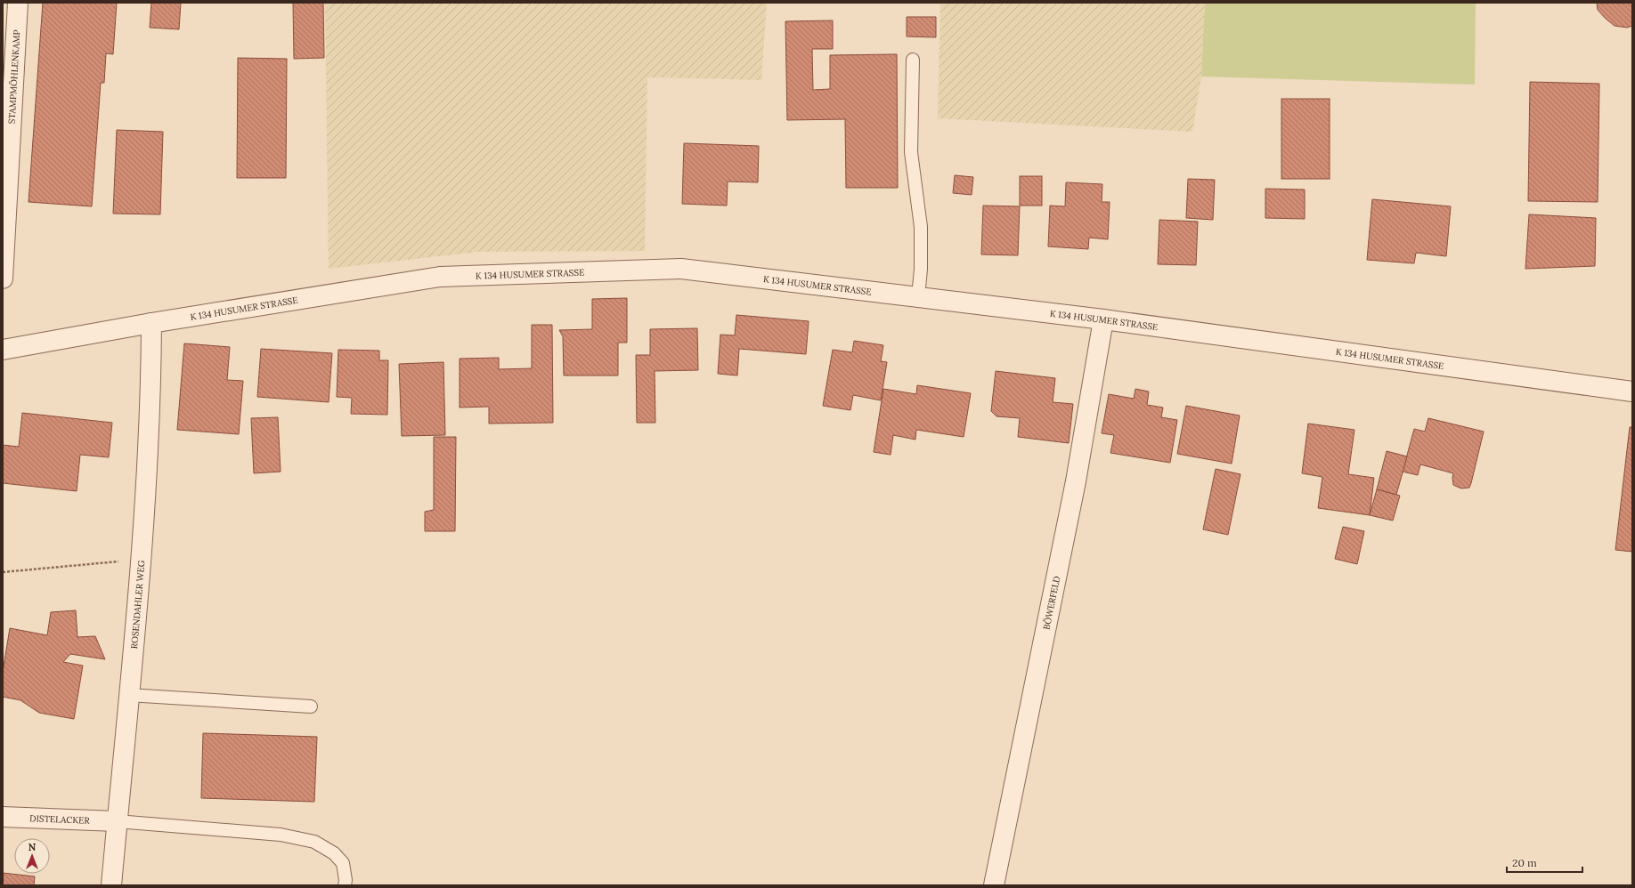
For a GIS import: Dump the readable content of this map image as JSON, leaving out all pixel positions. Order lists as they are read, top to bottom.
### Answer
{
  "streets": {
    "street": [
      "STAMPMÖHLENKAMP",
      "K 134 HUSUMER STRASSE",
      "BÖWERFELD",
      "ROSENDAHLER WEG",
      "DISTELACKER"
    ]
  },
  "crossings": [
    ["K 134 HUSUMER STRASSE", "BÖWERFELD"],
    ["K 134 HUSUMER STRASSE", "ROSENDAHLER WEG"],
    ["ROSENDAHLER WEG", "DISTELACKER"]
  ],
  "scale_bar": "20 m",
  "north": "top"
}
